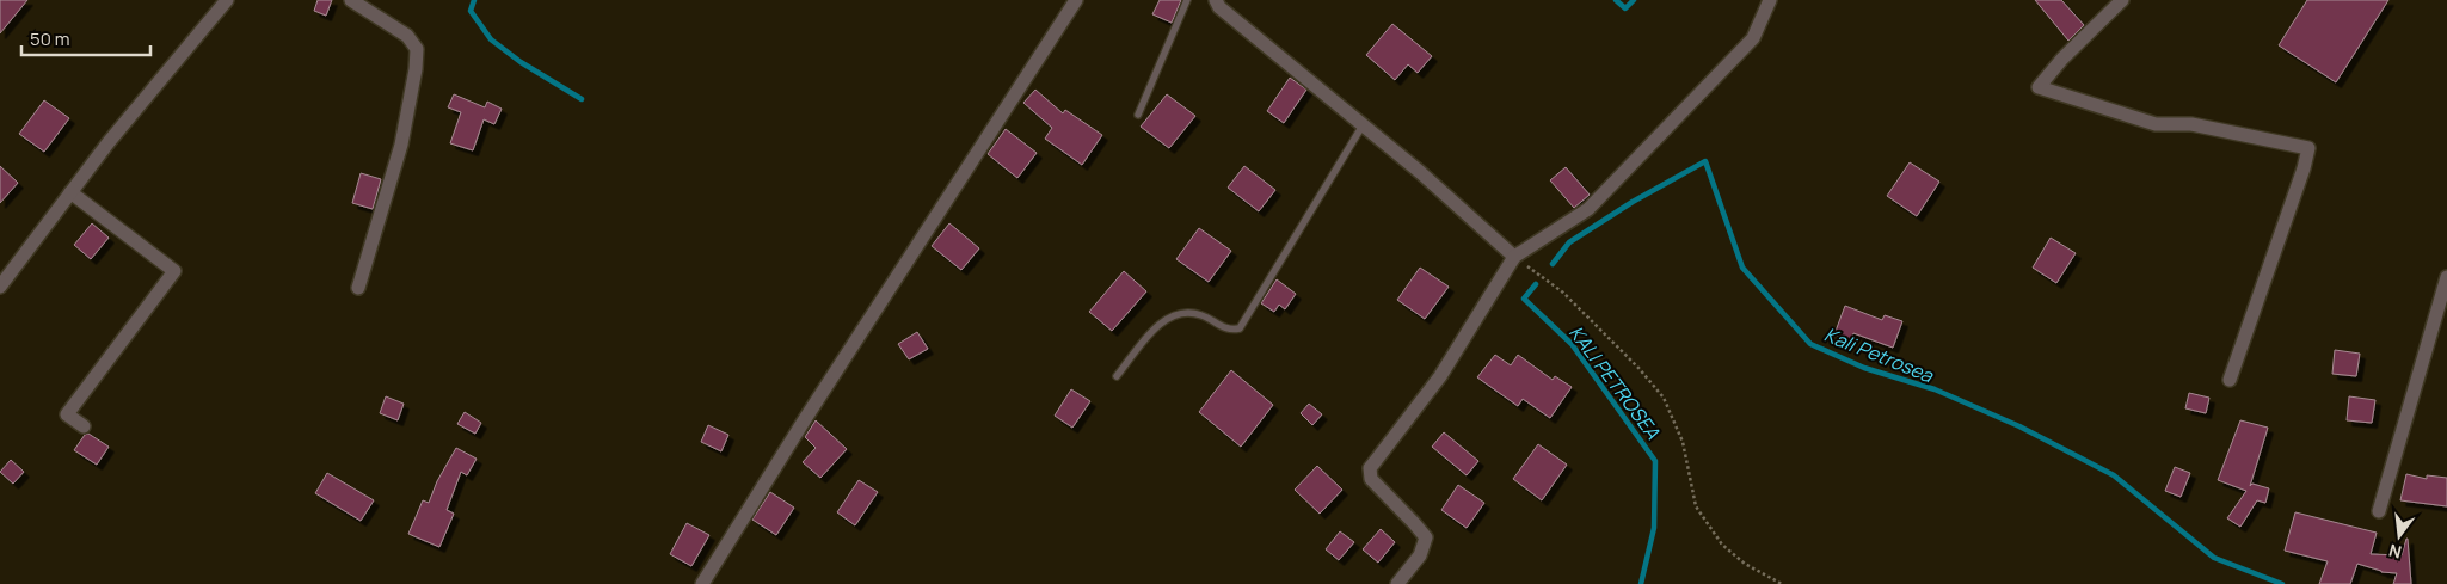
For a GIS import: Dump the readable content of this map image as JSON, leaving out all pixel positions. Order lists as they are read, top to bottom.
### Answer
{
  "water": ["Kali Petrosea", "KALI PETROSEA"],
  "scale_bar": "50 m",
  "north": "bottom"
}
